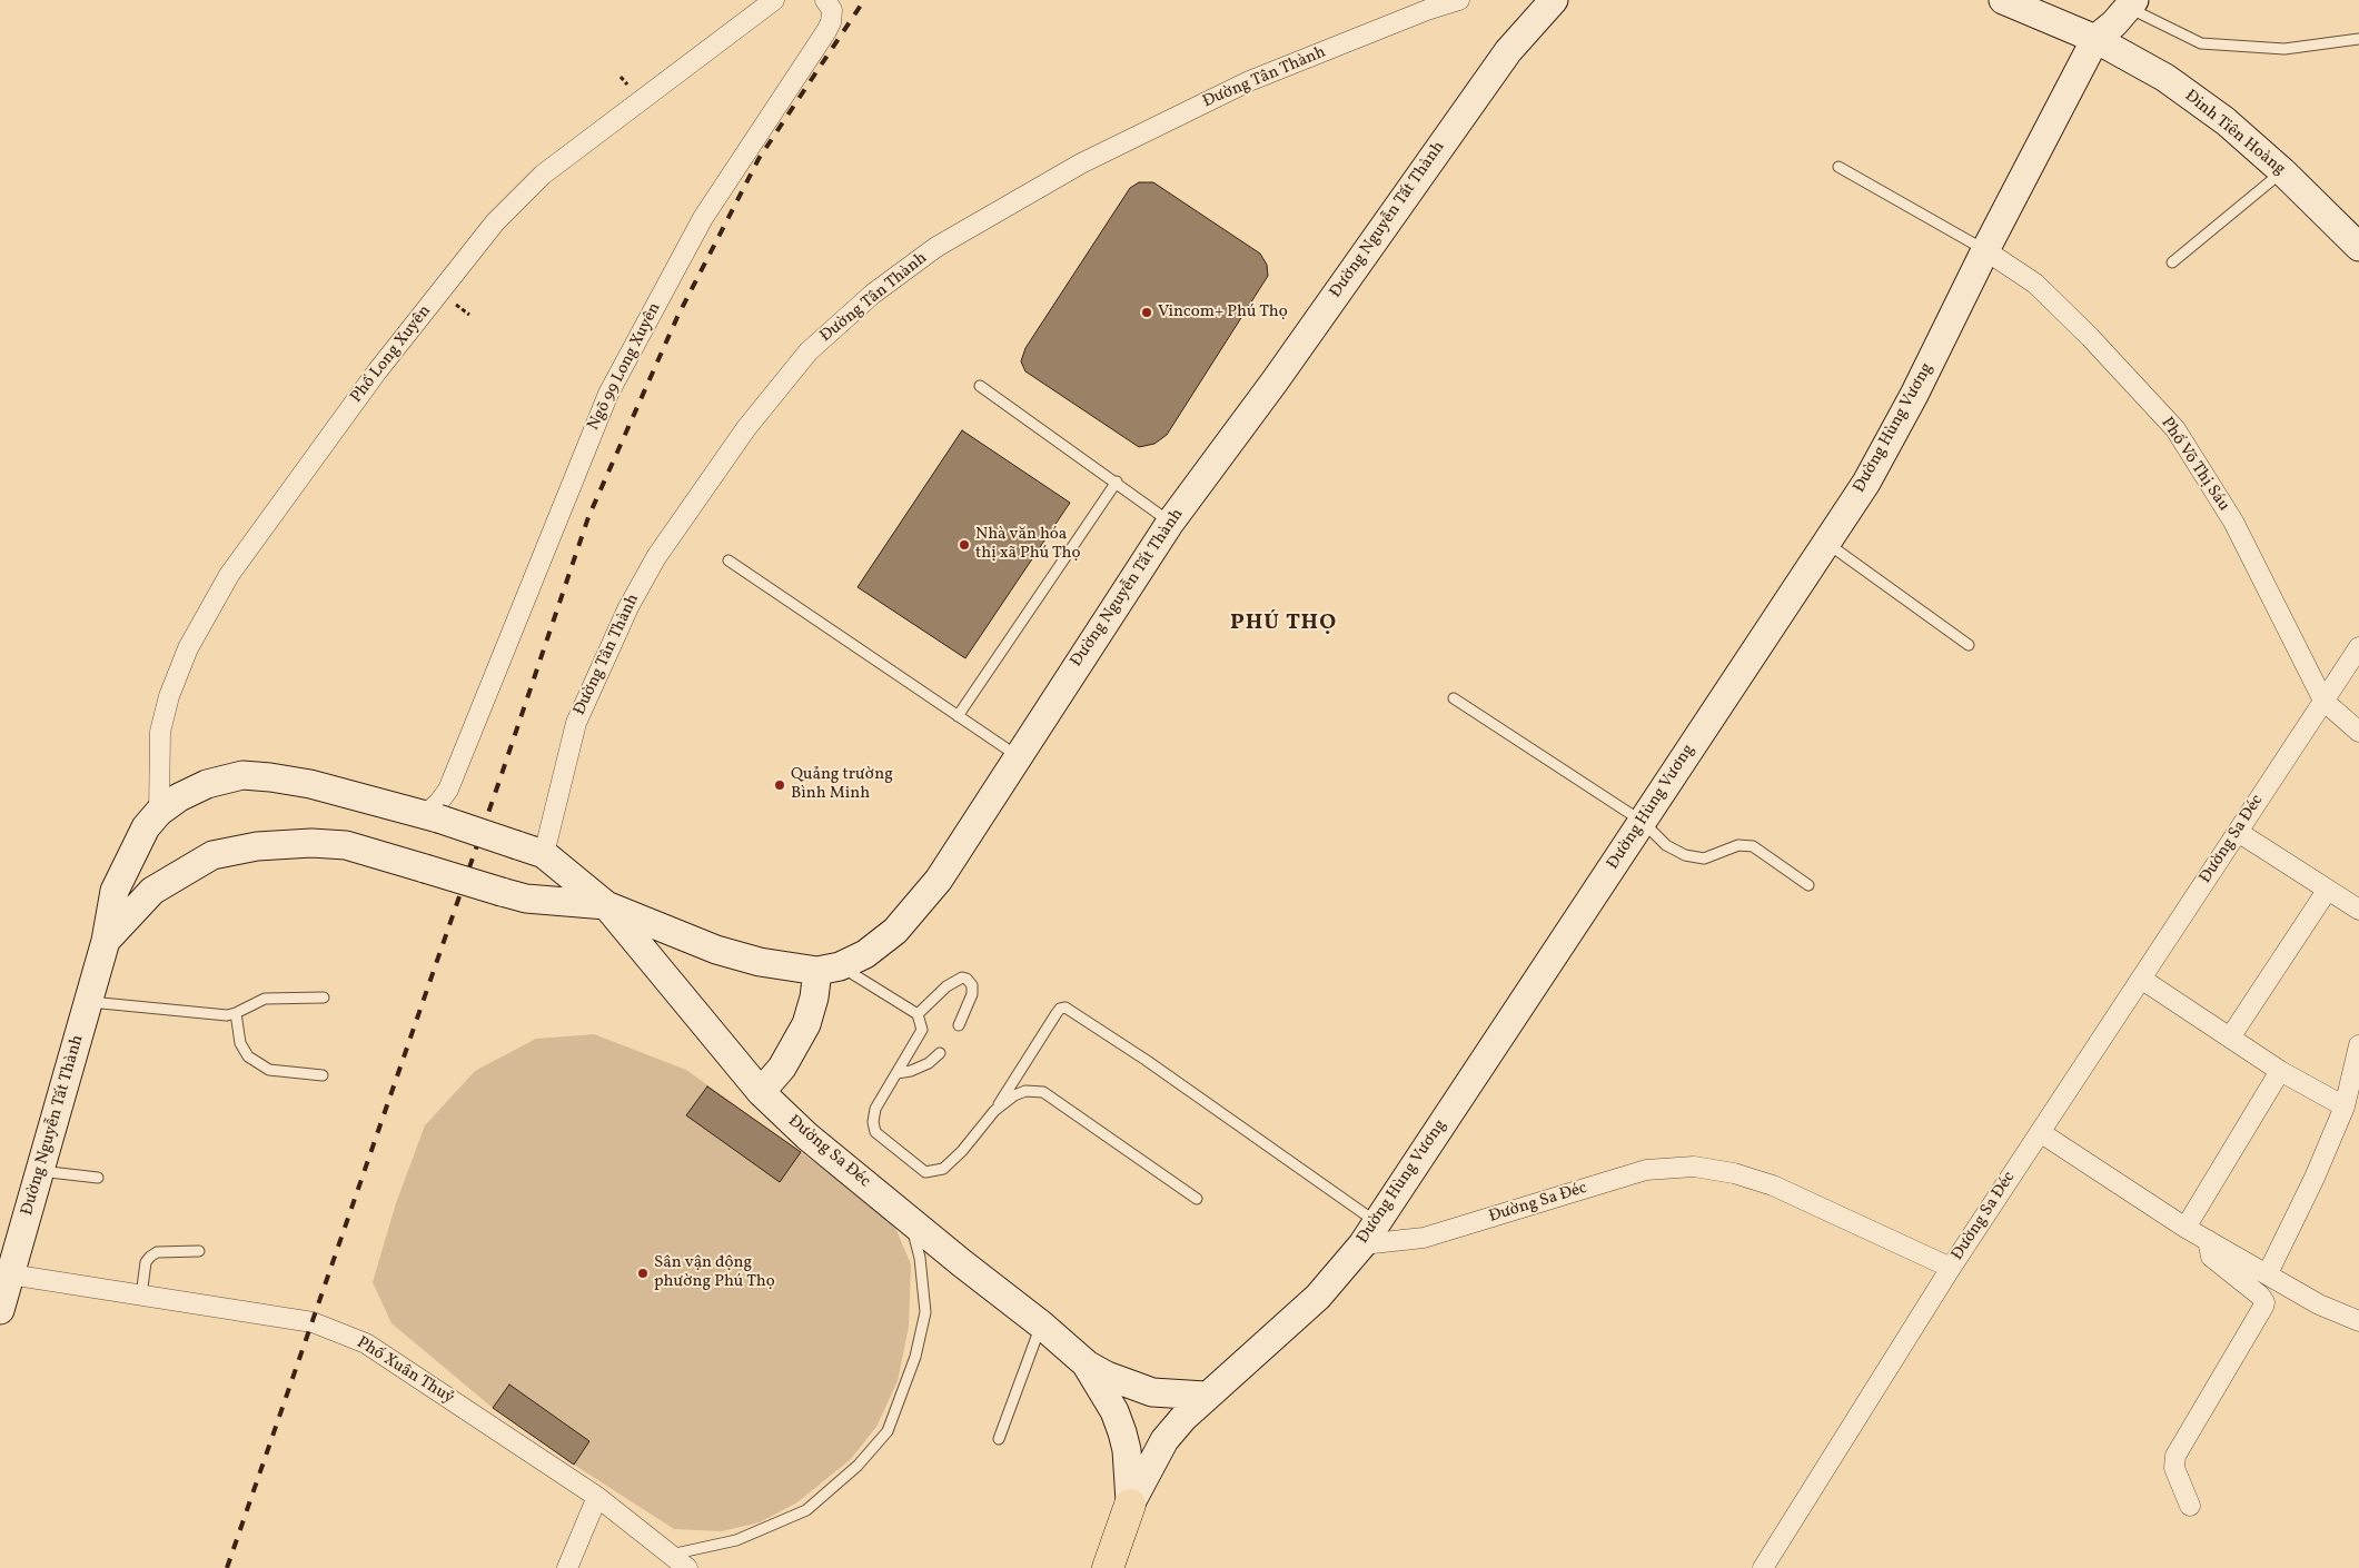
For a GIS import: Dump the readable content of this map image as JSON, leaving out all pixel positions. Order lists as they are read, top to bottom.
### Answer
{
  "streets": {
    "main road": [
      "Đinh Tiên Hoàng",
      "Đường Nguyễn Tất Thành",
      "Đường Hùng Vương",
      "Đường Sa Đéc"
    ],
    "street": [
      "Đường Tân Thành",
      "Phố Long Xuyên",
      "Ngõ 99 Long Xuyên",
      "Phố Võ Thị Sáu",
      "Phố Xuân Thuỷ"
    ]
  },
  "crossings": [
    ["Đường Tân Thành", "Đường Nguyễn Tất Thành"],
    ["Đinh Tiên Hoàng", "Đường Hùng Vương"],
    ["Đường Nguyễn Tất Thành", "Phố Long Xuyên"],
    ["Đường Nguyễn Tất Thành", "Ngõ 99 Long Xuyên"],
    ["Đường Nguyễn Tất Thành", "Đường Sa Đéc"],
    ["Đường Nguyễn Tất Thành", "Phố Xuân Thuỷ"],
    ["Đường Hùng Vương", "Phố Võ Thị Sáu"],
    ["Đường Hùng Vương", "Đường Sa Đéc"],
    ["Phố Võ Thị Sáu", "Đường Sa Đéc"]
  ],
  "districts": ["PHÚ THỌ"],
  "places": [
    "Vincom+ Phú Thọ",
    "Nhà văn hóa thị xã Phú Thọ",
    "Quảng trường Bình Minh",
    "Sân vận động phường Phú Thọ"
  ]
}
